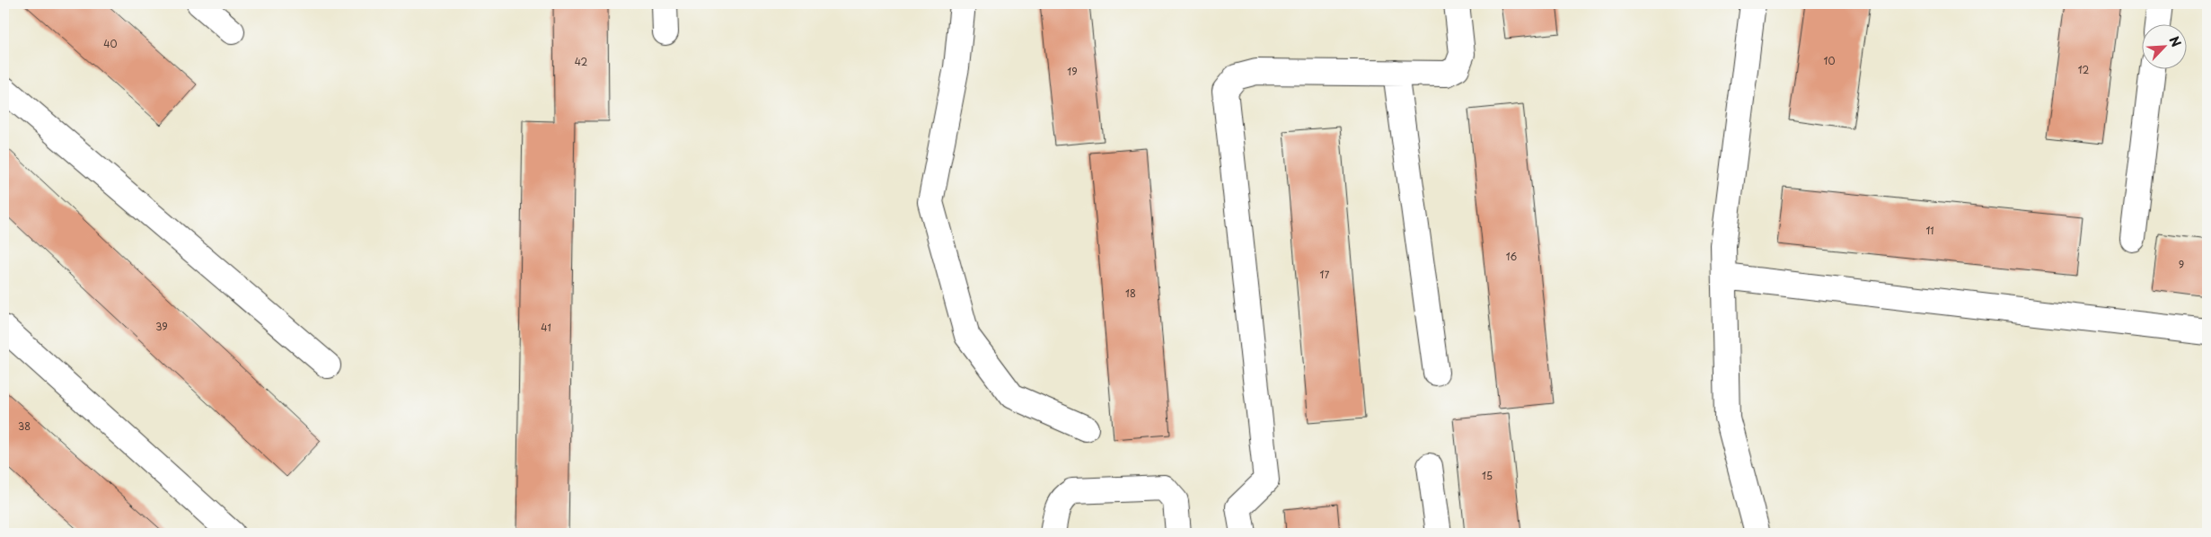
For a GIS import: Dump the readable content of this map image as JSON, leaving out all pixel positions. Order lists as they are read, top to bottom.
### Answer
{
  "house_numbers": [
    "40",
    "10",
    "42",
    "12",
    "19",
    "11",
    "16",
    "9",
    "17",
    "18",
    "39",
    "41",
    "38",
    "15"
  ],
  "north": "top right"
}
